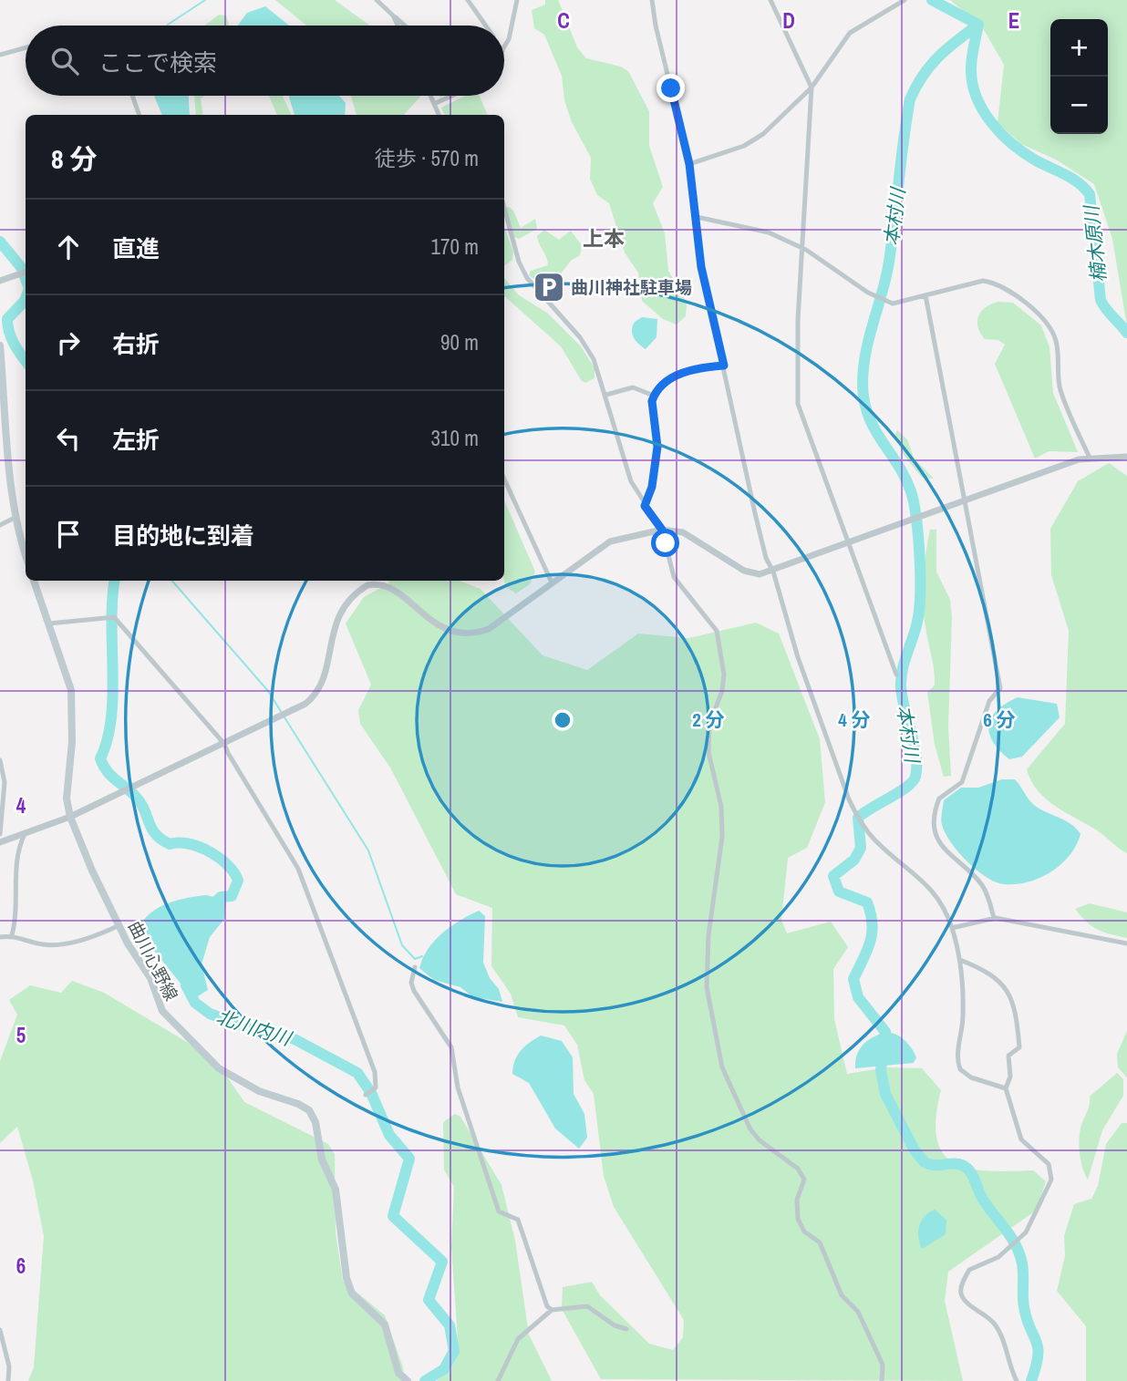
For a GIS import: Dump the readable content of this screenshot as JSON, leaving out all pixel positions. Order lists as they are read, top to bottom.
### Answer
{
  "streets": {
    "main road": ["曲川心野線"]
  },
  "districts": ["上本"],
  "water": ["本村川", "楠木原川", "北川内川"],
  "places": {
    "parking": ["曲川神社駐車場"]
  },
  "page": {
    "map_buttons": ["+", "−"],
    "search": "ここで検索",
    "heading": ["8 分", "徒歩 · 570 m"],
    "list": [
      ["直進", "170 m"],
      ["右折", "90 m"],
      ["左折", "310 m"],
      "目的地に到着"
    ]
  },
  "grid": {
    "columns": ["C", "D", "E"],
    "rows": ["4", "5", "6"]
  },
  "rings": ["2 分", "4 分", "6 分"]
}
